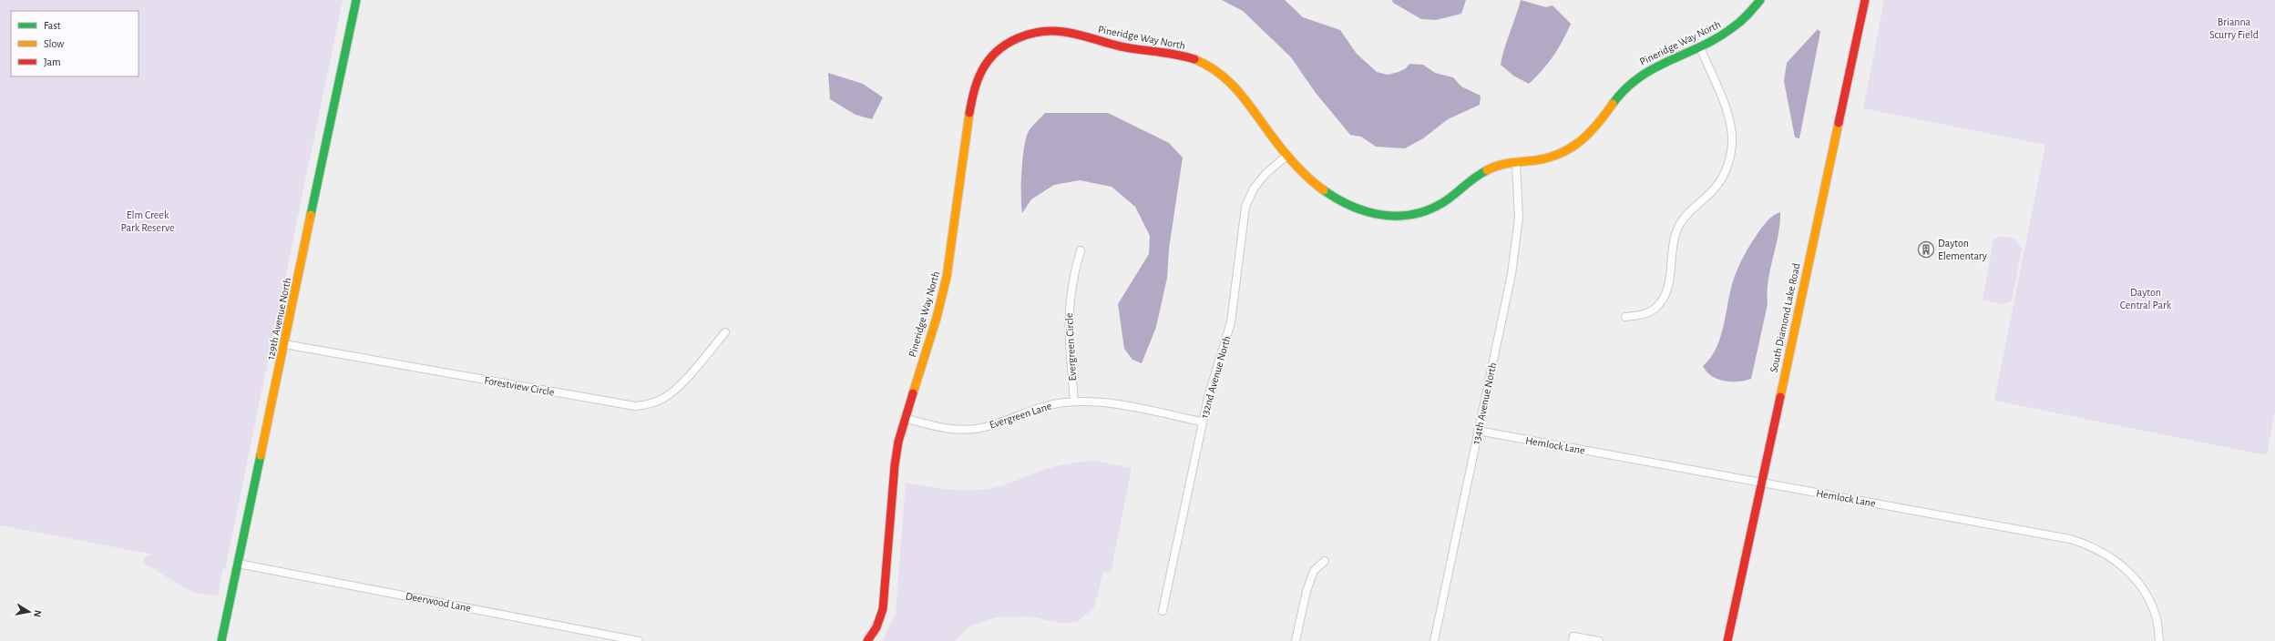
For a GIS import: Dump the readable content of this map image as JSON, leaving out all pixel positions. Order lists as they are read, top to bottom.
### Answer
{
  "streets": {
    "street": [
      "Pineridge Way North",
      "South Diamond Lake Road",
      "129th Avenue North",
      "Evergreen Circle",
      "132nd Avenue North",
      "Forestview Circle",
      "134th Avenue North",
      "Evergreen Lane",
      "Hemlock Lane",
      "Deerwood Lane"
    ]
  },
  "crossings": [
    ["Pineridge Way North", "132nd Avenue North"],
    ["Pineridge Way North", "134th Avenue North"],
    ["Pineridge Way North", "Evergreen Lane"],
    ["South Diamond Lake Road", "Hemlock Lane"],
    ["129th Avenue North", "Forestview Circle"],
    ["129th Avenue North", "Deerwood Lane"],
    ["Evergreen Circle", "Evergreen Lane"],
    ["132nd Avenue North", "Evergreen Lane"],
    ["134th Avenue North", "Hemlock Lane"]
  ],
  "parks": ["Brianna Scurry Field", "Elm Creek Park Reserve", "Dayton Central Park"],
  "places": {
    "building": ["Dayton Elementary"]
  },
  "legend": ["Fast", "Slow", "Jam"],
  "north": "right"
}
